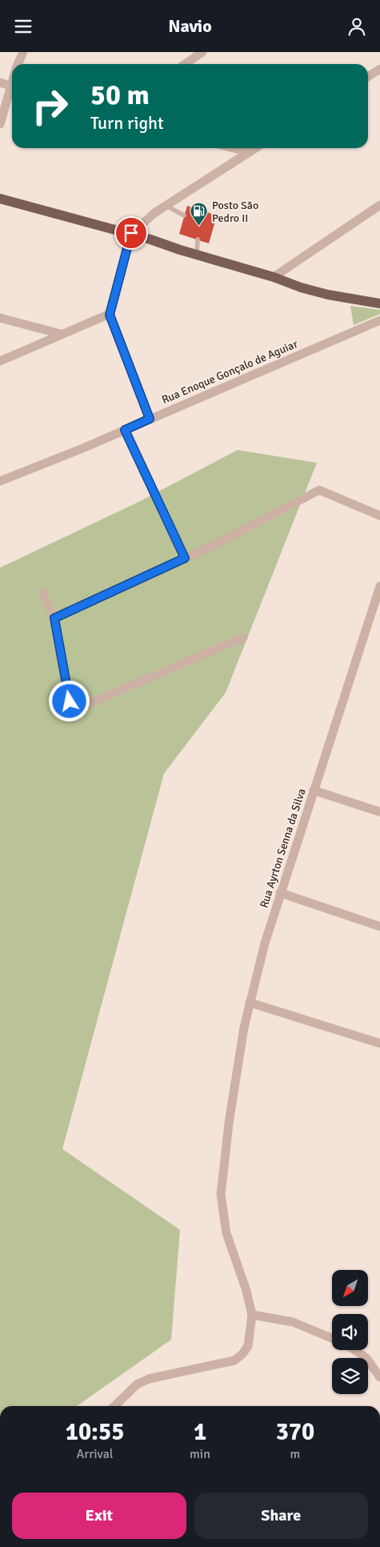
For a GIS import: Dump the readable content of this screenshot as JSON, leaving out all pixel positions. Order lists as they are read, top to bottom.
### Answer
{
  "streets": {
    "street": ["Rua Enoque Gonçalo de Aguiar", "Rua Ayrton Senna da Silva"]
  },
  "places": {
    "fuel station": ["Posto São Pedro II"]
  },
  "north": "bottom left",
  "page": {
    "header": "Navio",
    "turn": ["50 m", "Turn right"],
    "eta": [
      "10:55",
      "Arrival",
      "1",
      "min",
      "370",
      "m"
    ],
    "buttons": ["Exit", "Share"]
  }
}
